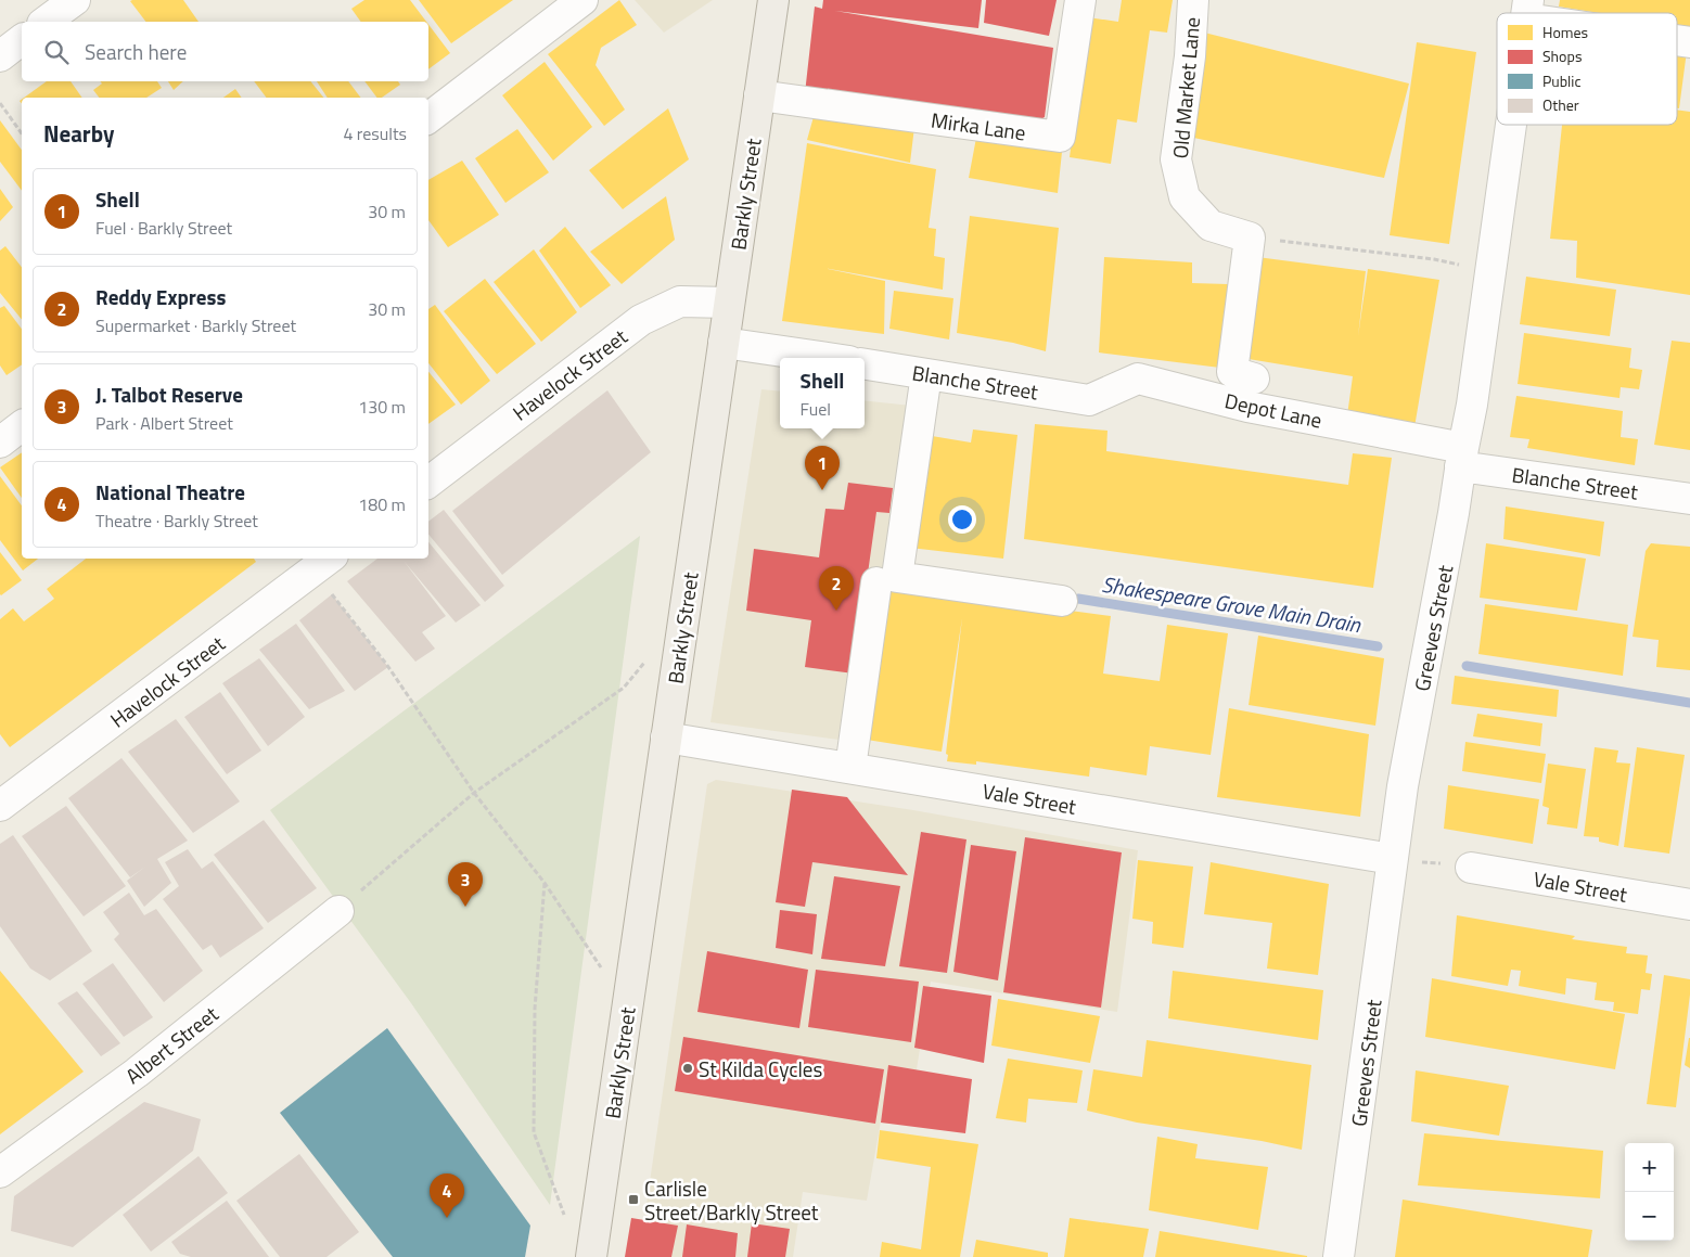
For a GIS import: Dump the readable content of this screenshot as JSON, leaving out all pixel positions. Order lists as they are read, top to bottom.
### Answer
{
  "streets": {
    "main road": ["Barkly Street"],
    "street": [
      "Old Market Lane",
      "Mirka Lane",
      "Havelock Street",
      "Blanche Street",
      "Depot Lane",
      "Greeves Street",
      "Vale Street",
      "Albert Street"
    ]
  },
  "crossings": [
    ["Mirka Lane", "Barkly Street"],
    ["Barkly Street", "Havelock Street"],
    ["Barkly Street", "Vale Street"],
    ["Blanche Street", "Depot Lane"],
    ["Blanche Street", "Greeves Street"],
    ["Depot Lane", "Greeves Street"],
    ["Greeves Street", "Vale Street"]
  ],
  "water": ["Shakespeare Grove Main Drain"],
  "places": {
    "other": ["St Kilda Cycles"],
    "transit": ["Carlisle Street/Barkly Street"]
  },
  "legend": [
    "Homes",
    "Shops",
    "Public",
    "Other"
  ],
  "page": {
    "search": "Search here",
    "heading": ["Nearby", "4 results"],
    "list": [
      {
        "mark": "1",
        "name": "Shell",
        "note": "Fuel · Barkly Street",
        "value": "30 m"
      },
      {
        "mark": "2",
        "name": "Reddy Express",
        "note": "Supermarket · Barkly Street",
        "value": "30 m"
      },
      {
        "mark": "3",
        "name": "J. Talbot Reserve",
        "note": "Park · Albert Street",
        "value": "130 m"
      },
      {
        "mark": "4",
        "name": "National Theatre",
        "note": "Theatre · Barkly Street",
        "value": "180 m"
      }
    ],
    "popup": ["Shell", "Fuel"],
    "pins": [
      "1",
      "2",
      "3",
      "4"
    ],
    "map_buttons": ["+", "−"]
  }
}
